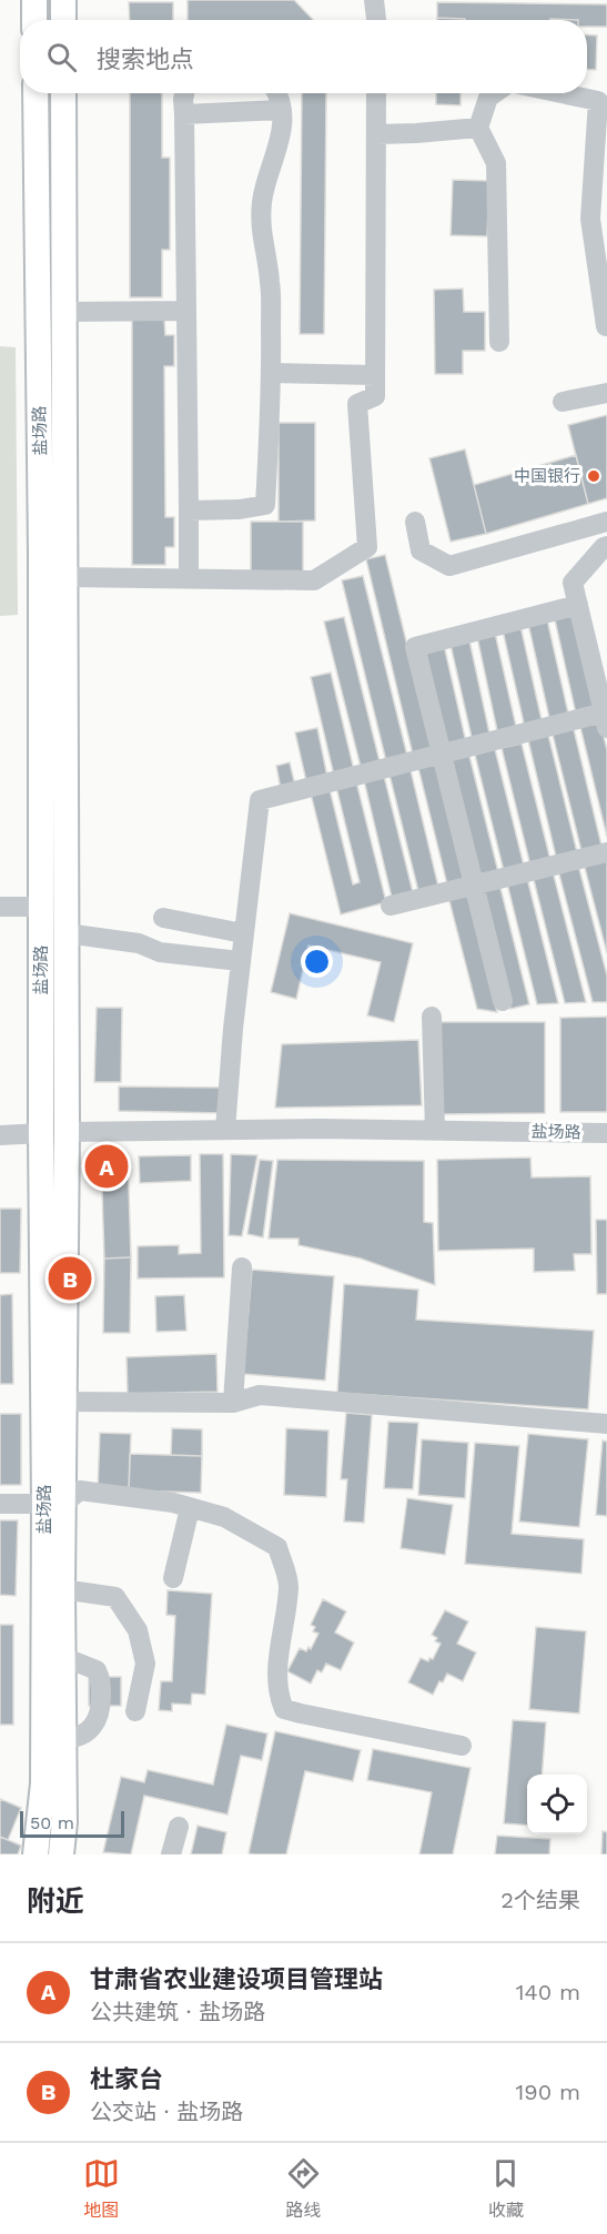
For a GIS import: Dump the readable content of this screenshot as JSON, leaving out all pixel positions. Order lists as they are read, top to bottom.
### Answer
{
  "streets": {
    "main road": ["盐场路"]
  },
  "places": ["中国银行"],
  "scale_bar": "50 m",
  "page": {
    "search": "搜索地点",
    "pins": ["A", "B"],
    "scale": "50 m",
    "heading": ["附近", "2个结果"],
    "list": [
      {
        "mark": "A",
        "name": "甘肃省农业建设项目管理站",
        "note": "公共建筑 · 盐场路",
        "value": "140 m"
      },
      {
        "mark": "B",
        "name": "杜家台",
        "note": "公交站 · 盐场路",
        "value": "190 m"
      }
    ],
    "nav": ["地图", "路线", "收藏"]
  }
}
